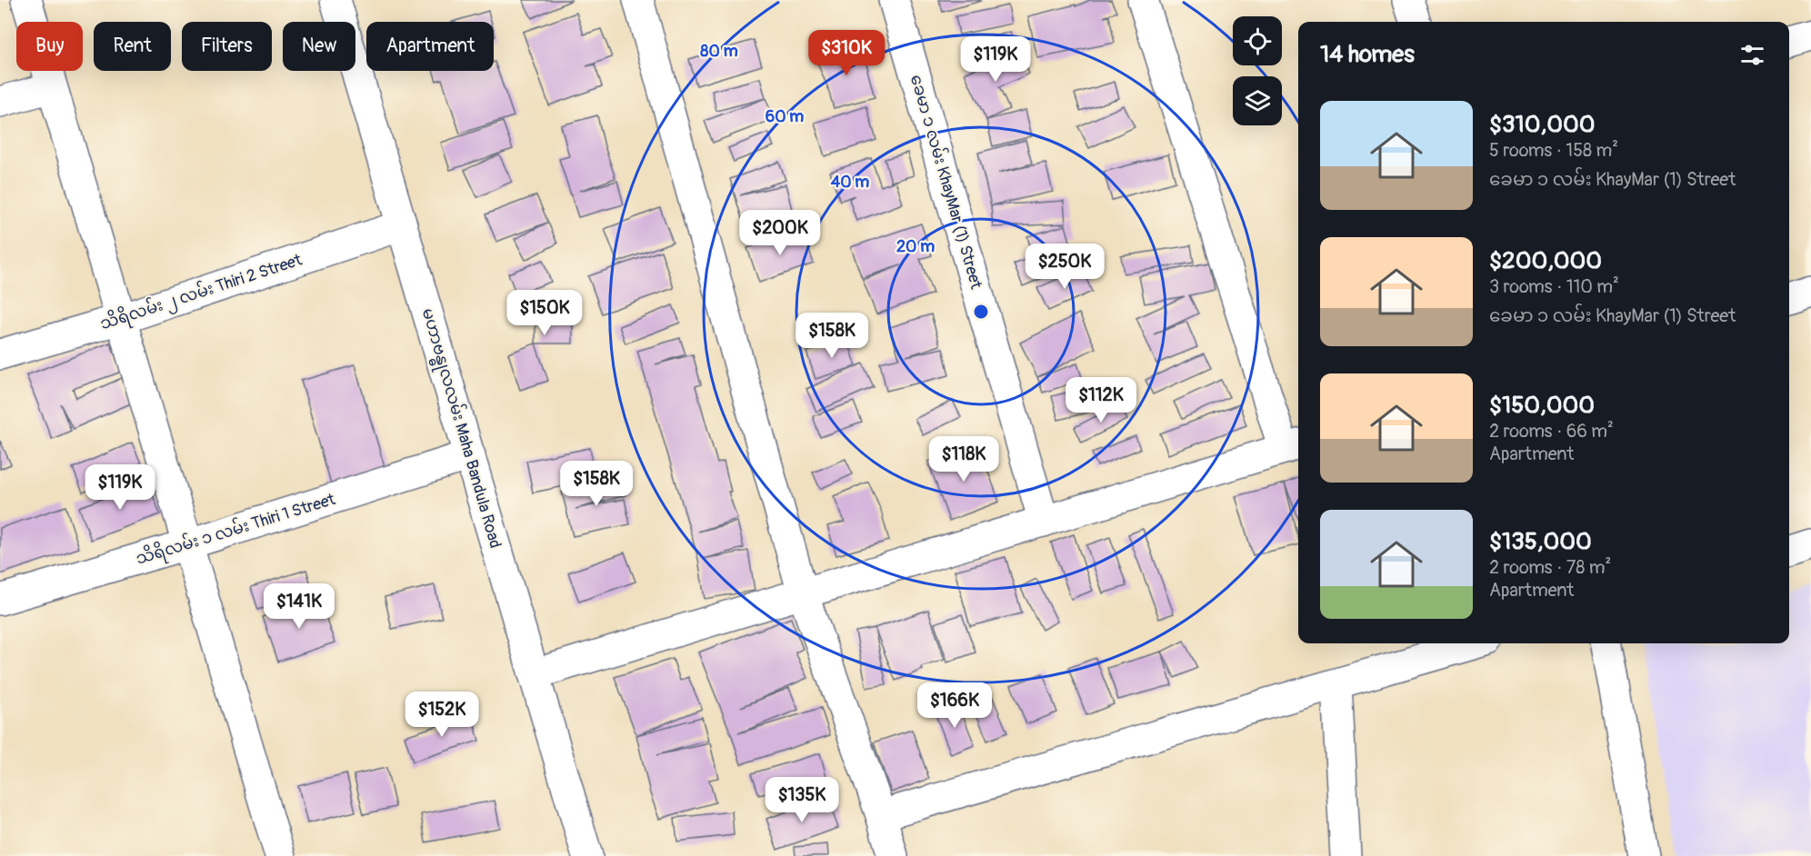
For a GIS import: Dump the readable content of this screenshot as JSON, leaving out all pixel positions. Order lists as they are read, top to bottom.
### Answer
{
  "streets": {
    "street": [
      "ခေမာ ၁ လမ်း KhayMar (1) Street",
      "သိရိလမ်း ၂ လမ်း Thiri 2 Street",
      "မဟာဗန္ဓုလလမ်း Maha Bandula Road",
      "သိရိလမ်း ၁ လမ်း Thiri 1 Street"
    ]
  },
  "crossings": [
    ["သိရိလမ်း ၂ လမ်း Thiri 2 Street", "မဟာဗန္ဓုလလမ်း Maha Bandula Road"],
    ["မဟာဗန္ဓုလလမ်း Maha Bandula Road", "သိရိလမ်း ၁ လမ်း Thiri 1 Street"]
  ],
  "page": {
    "chip": [
      "Buy",
      "Rent",
      "Filters",
      "New",
      "Apartment"
    ],
    "heading": "14 homes",
    "price": [
      "$310K",
      "$119K",
      "$200K",
      "$250K",
      "$150K",
      "$158K",
      "$112K",
      "$118K",
      "$158K",
      "$119K",
      "$141K",
      "$166K",
      "$152K",
      "$135K"
    ],
    "list": [
      {
        "name": "$310,000",
        "note": "5 rooms · 158 m² · ခေမာ ၁ လမ်း KhayMar (1) Street"
      },
      {
        "name": "$200,000",
        "note": "3 rooms · 110 m² · ခေမာ ၁ လမ်း KhayMar (1) Street"
      },
      {
        "name": "$150,000",
        "note": "2 rooms · 66 m² · Apartment"
      },
      {
        "name": "$135,000",
        "note": "2 rooms · 78 m² · Apartment"
      }
    ]
  },
  "rings": [
    "80 m",
    "60 m",
    "40 m",
    "20 m"
  ]
}
